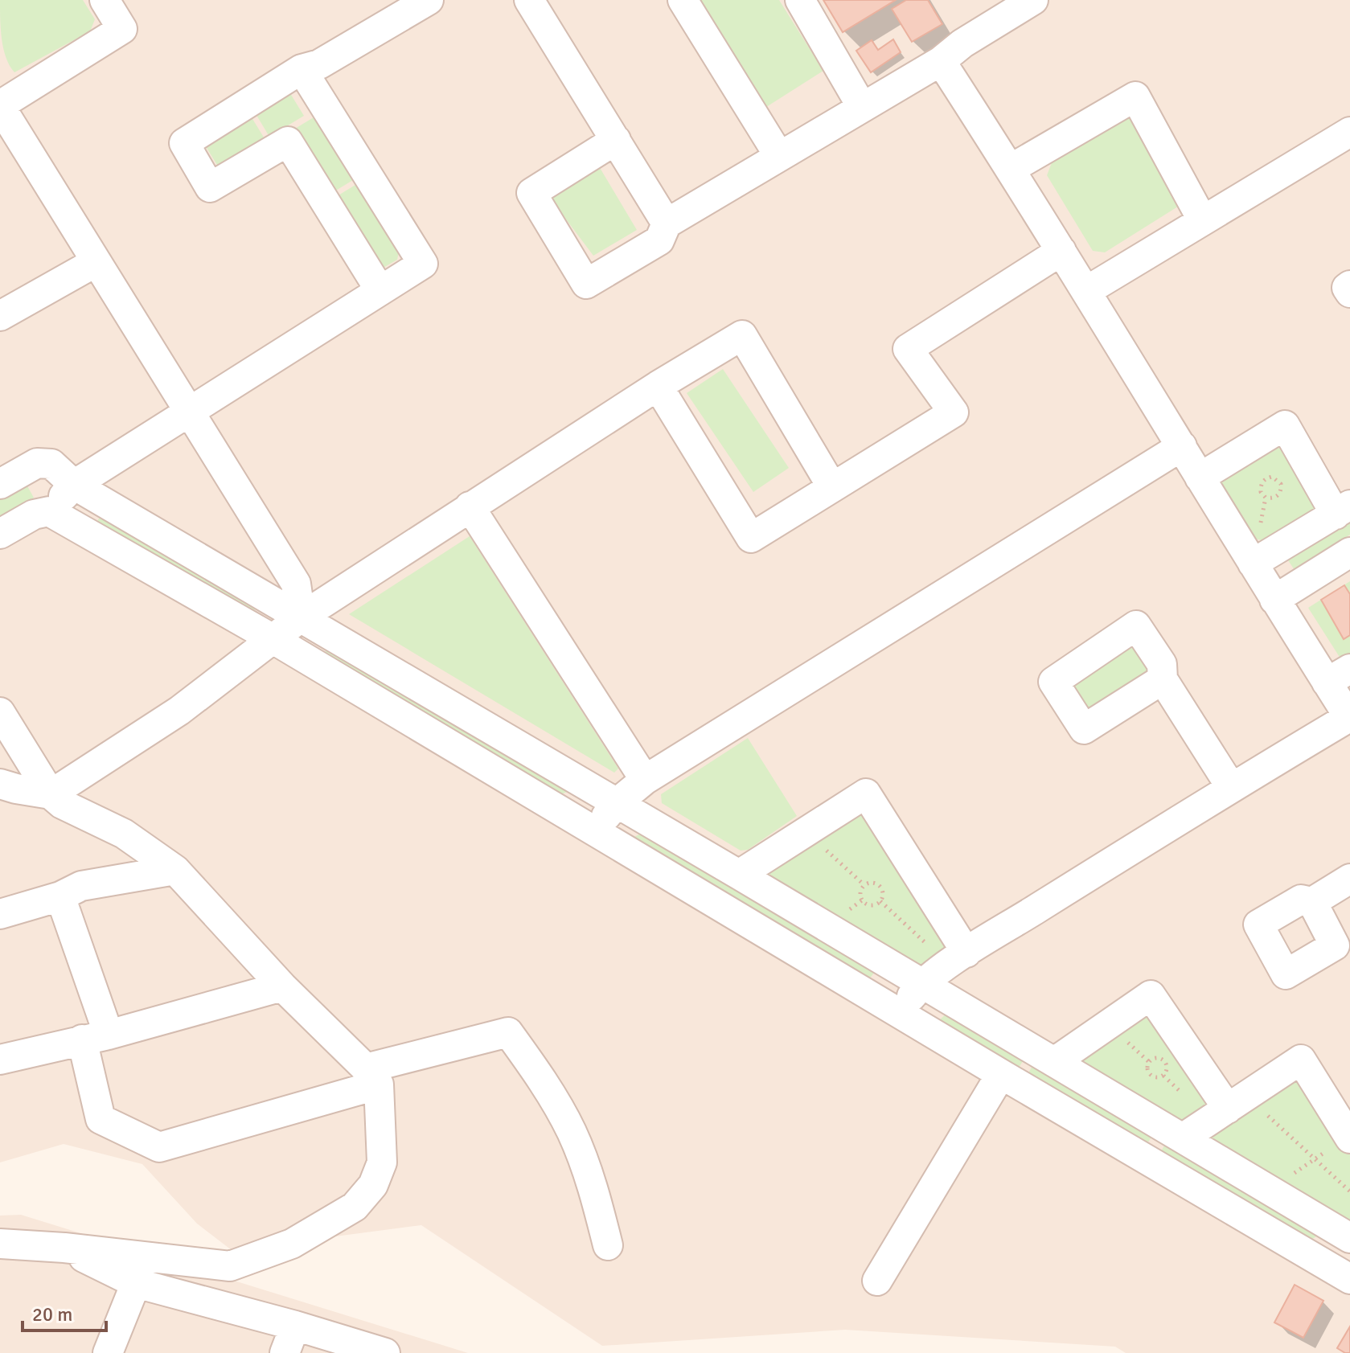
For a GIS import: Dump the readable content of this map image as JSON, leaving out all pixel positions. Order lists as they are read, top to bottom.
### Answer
{
  "scale_bar": "20 m"
}
